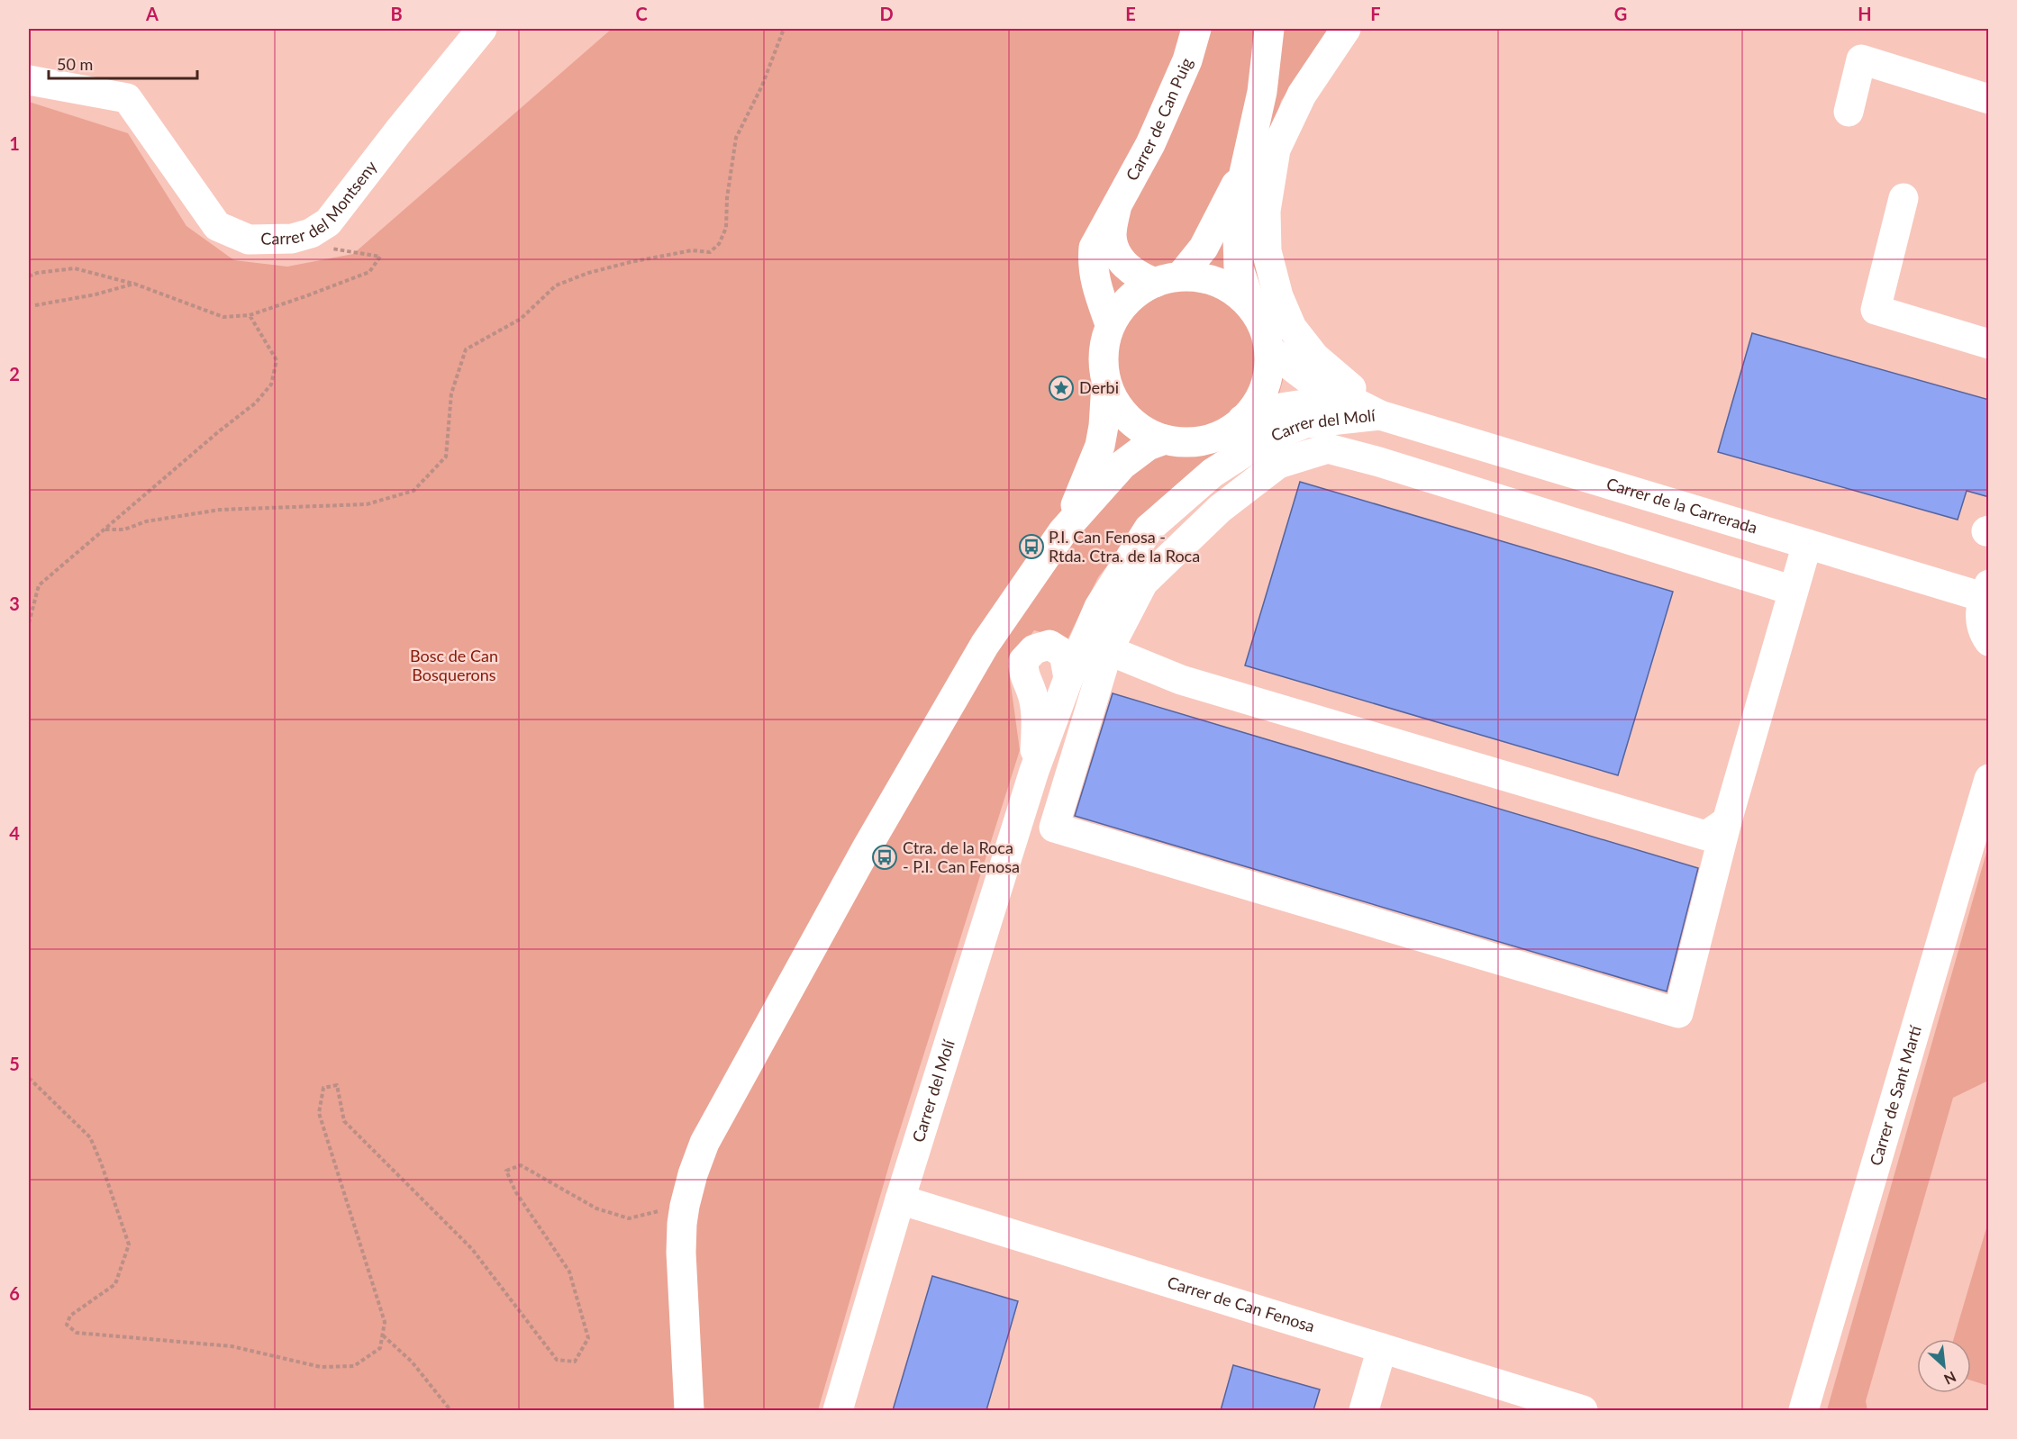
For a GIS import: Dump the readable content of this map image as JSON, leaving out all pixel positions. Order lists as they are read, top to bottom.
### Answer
{
  "streets": {
    "street": [
      "Carrer de Can Puig",
      "Carrer del Montseny",
      "Carrer del Molí",
      "Carrer de la Carrerada",
      "Carrer de Sant Martí",
      "Carrer de Can Fenosa"
    ]
  },
  "crossings": [
    ["Carrer de Can Puig", "Carrer de la Carrerada"],
    ["Carrer del Molí", "Carrer de la Carrerada"],
    ["Carrer del Molí", "Carrer de Can Fenosa"]
  ],
  "parks": ["Bosc de Can Bosquerons"],
  "places": {
    "place": ["Derbi"],
    "bus stop": ["P.I. Can Fenosa - Rtda. Ctra. de la Roca", "Ctra. de la Roca - P.I. Can Fenosa"]
  },
  "scale_bar": "50 m",
  "north": "bottom right",
  "grid": {
    "columns": [
      "A",
      "B",
      "C",
      "D",
      "E",
      "F",
      "G",
      "H"
    ],
    "rows": [
      "1",
      "2",
      "3",
      "4",
      "5",
      "6"
    ]
  }
}
